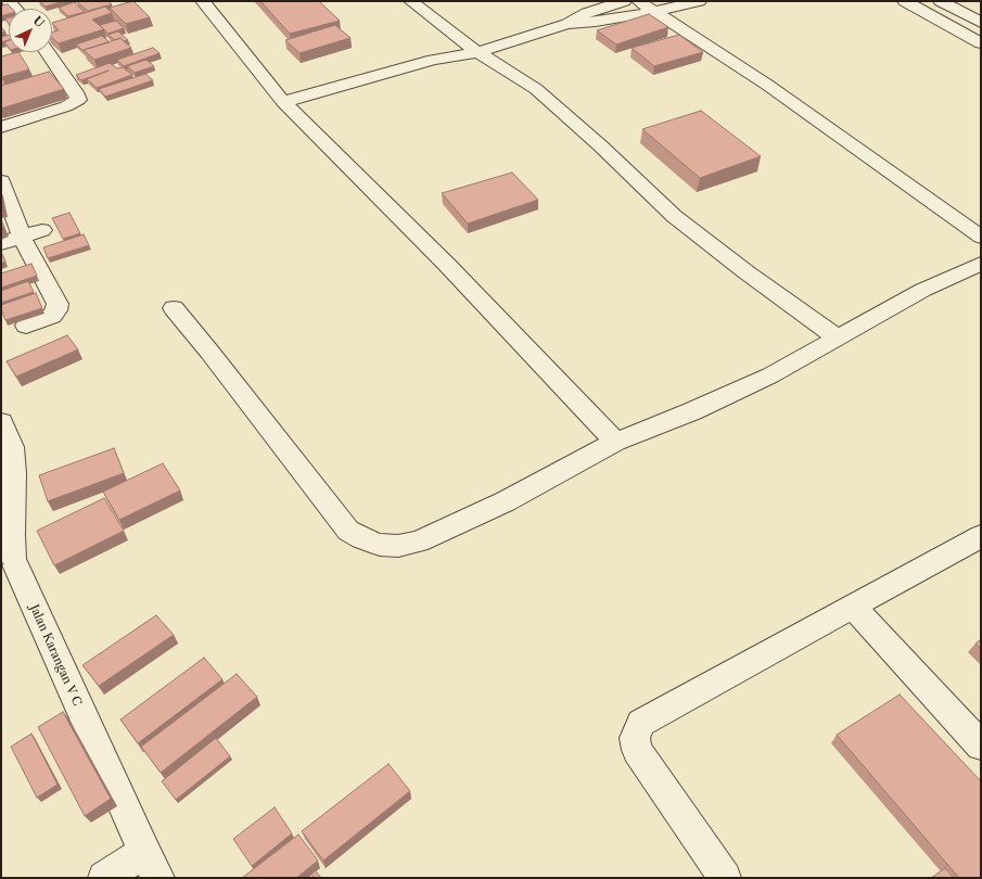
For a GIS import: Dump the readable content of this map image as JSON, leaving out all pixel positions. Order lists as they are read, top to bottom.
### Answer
{
  "streets": {
    "street": ["Jalan Karangan V C"]
  },
  "north": "top right"
}
